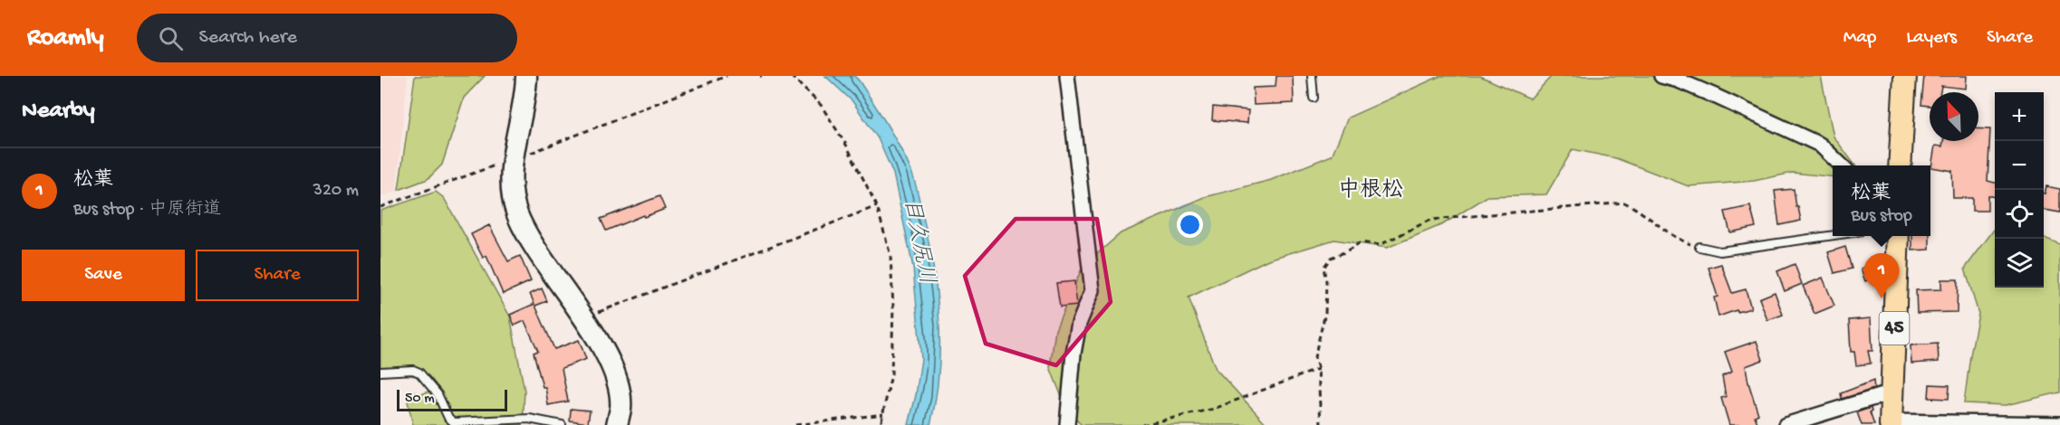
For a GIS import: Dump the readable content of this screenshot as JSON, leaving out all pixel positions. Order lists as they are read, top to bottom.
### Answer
{
  "streets": {
    "main road": ["45"]
  },
  "districts": ["中根松"],
  "water": ["目久尻川"],
  "scale_bar": "50 m",
  "north": "top left",
  "page": {
    "header": "Roamly",
    "search": "Search here",
    "nav": ["Map", "Layers", "Share"],
    "heading": "Nearby",
    "map_buttons": ["+", "−"],
    "list": [
      {
        "mark": "1",
        "name": "松葉",
        "note": "Bus stop · 中原街道",
        "value": "320 m"
      }
    ],
    "popup": ["松葉", "Bus stop"],
    "buttons": ["Save", "Share"],
    "pins": "1",
    "scale": "50 m"
  }
}
